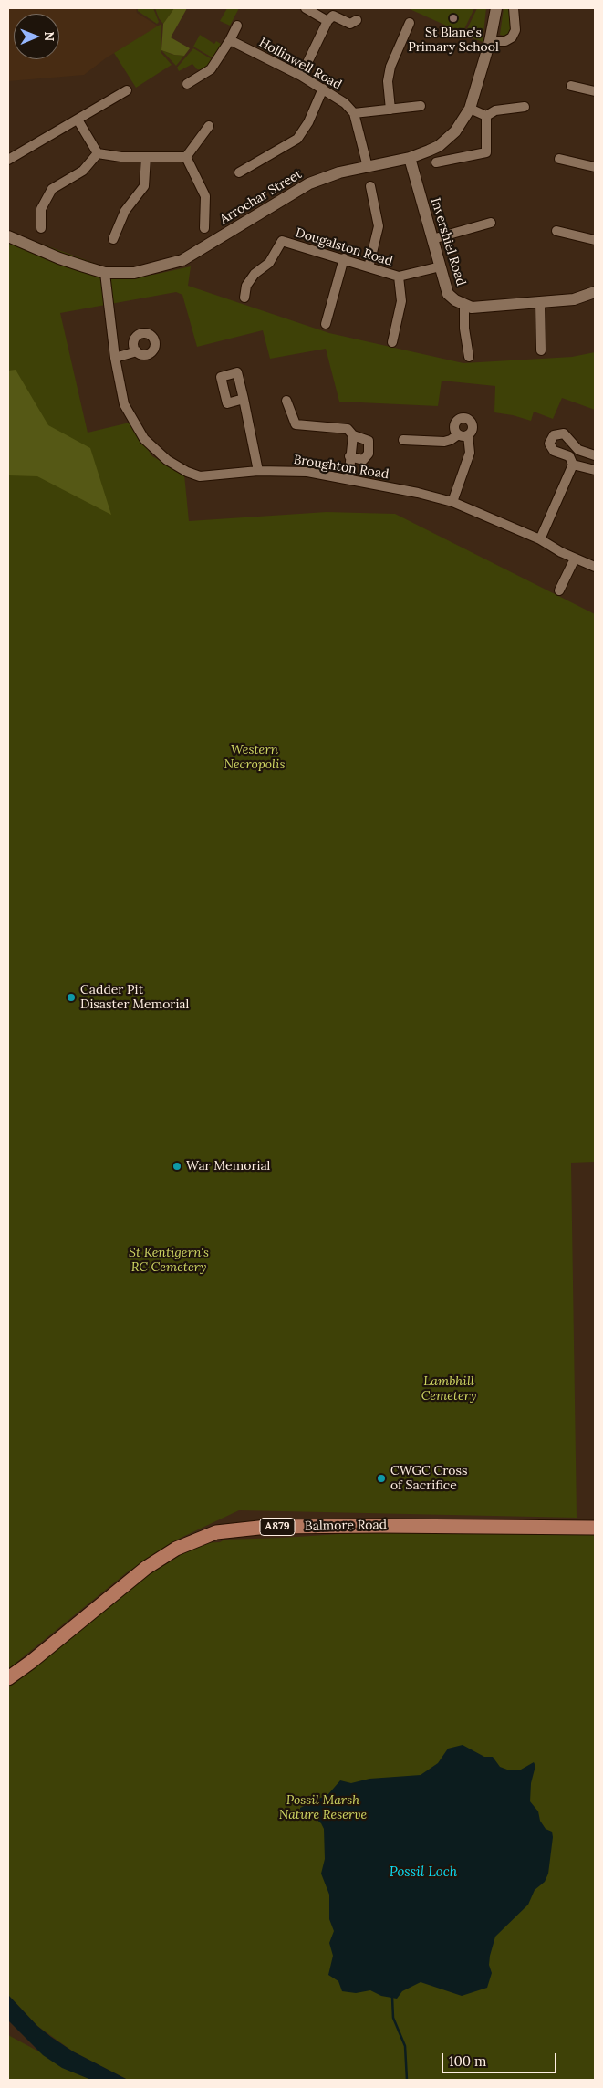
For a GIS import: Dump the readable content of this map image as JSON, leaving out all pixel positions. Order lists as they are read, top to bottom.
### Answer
{
  "streets": {
    "main road": ["Balmore Road", "A879"],
    "street": [
      "Hollinwell Road",
      "Arrochar Street",
      "Invershiel Road",
      "Dougalston Road",
      "Broughton Road"
    ]
  },
  "crossings": [
    ["Arrochar Street", "Invershiel Road"],
    ["Arrochar Street", "Broughton Road"],
    ["Invershiel Road", "Dougalston Road"]
  ],
  "water": ["Possil Loch"],
  "parks": [
    "Western Necropolis",
    "St Kentigern's RC Cemetery",
    "Lambhill Cemetery",
    "Possil Marsh Nature Reserve"
  ],
  "places": [
    "St Blane's Primary School",
    "Cadder Pit Disaster Memorial",
    "War Memorial",
    "CWGC Cross of Sacrifice"
  ],
  "scale_bar": "100 m",
  "north": "right"
}
